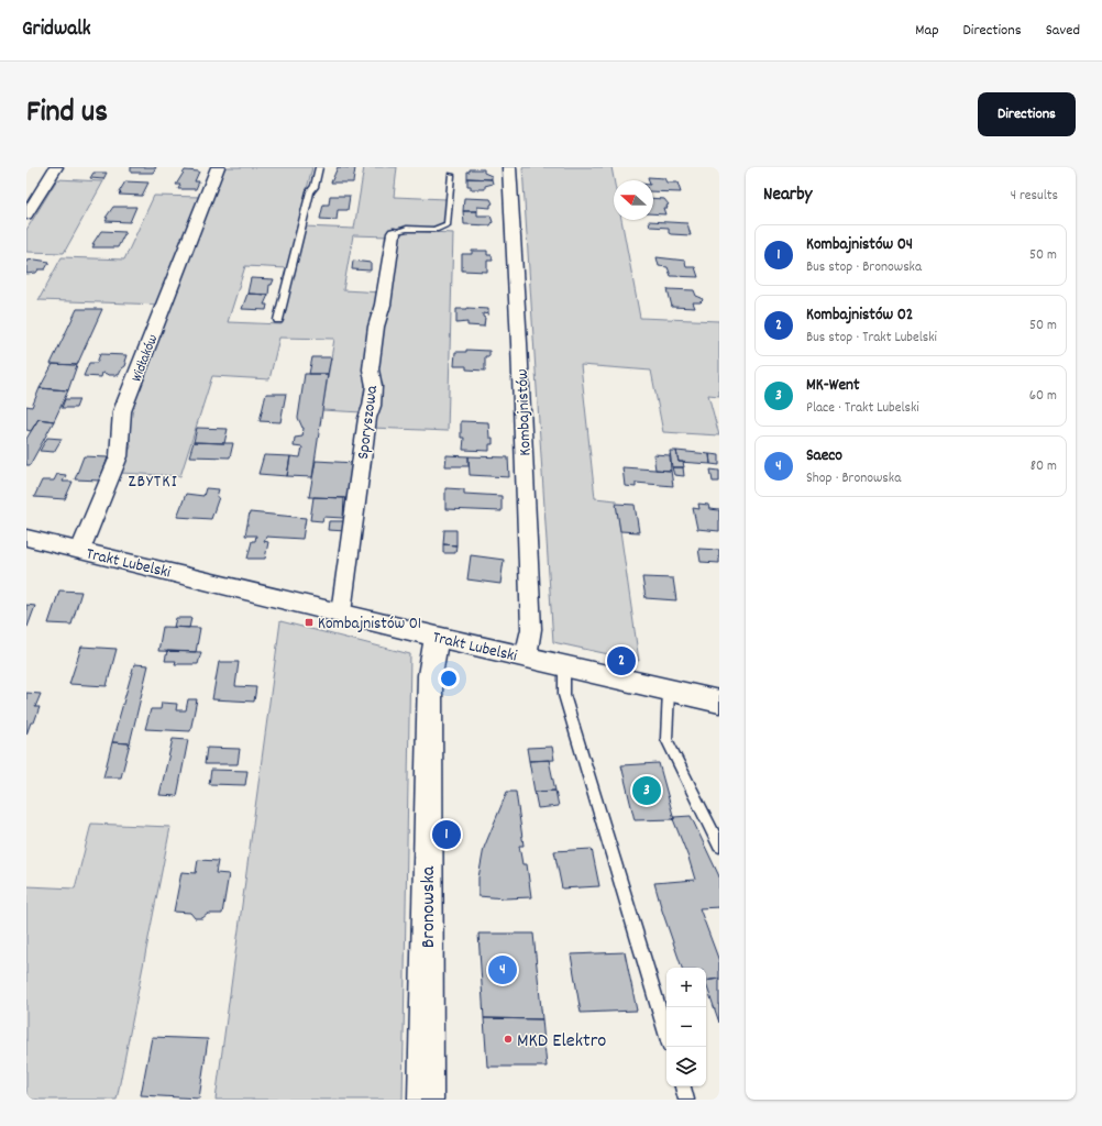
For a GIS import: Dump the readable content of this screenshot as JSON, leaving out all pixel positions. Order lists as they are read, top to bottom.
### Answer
{
  "streets": {
    "street": [
      "Widłaków",
      "Kombajnistów",
      "Sporyszowa",
      "Trakt Lubelski",
      "Bronowska"
    ]
  },
  "crossings": [
    ["Widłaków", "Trakt Lubelski"],
    ["Kombajnistów", "Trakt Lubelski"],
    ["Sporyszowa", "Trakt Lubelski"],
    ["Trakt Lubelski", "Bronowska"]
  ],
  "districts": ["ZBYTKI"],
  "places": {
    "transit": ["Kombajnistów 01"],
    "other": ["MKD Elektro"]
  },
  "north": "left",
  "page": {
    "header": "Gridwalk",
    "nav": ["Map", "Directions", "Saved"],
    "title": "Find us",
    "buttons": "Directions",
    "heading": ["Nearby", "4 results"],
    "list": [
      {
        "mark": "1",
        "name": "Kombajnistów 04",
        "note": "Bus stop · Bronowska",
        "value": "50 m"
      },
      {
        "mark": "2",
        "name": "Kombajnistów 02",
        "note": "Bus stop · Trakt Lubelski",
        "value": "50 m"
      },
      {
        "mark": "3",
        "name": "MK-Went",
        "note": "Place · Trakt Lubelski",
        "value": "60 m"
      },
      {
        "mark": "4",
        "name": "Saeco",
        "note": "Shop · Bronowska",
        "value": "80 m"
      }
    ],
    "pins": [
      "2",
      "3",
      "1",
      "4"
    ],
    "map_buttons": ["+", "−"]
  }
}
